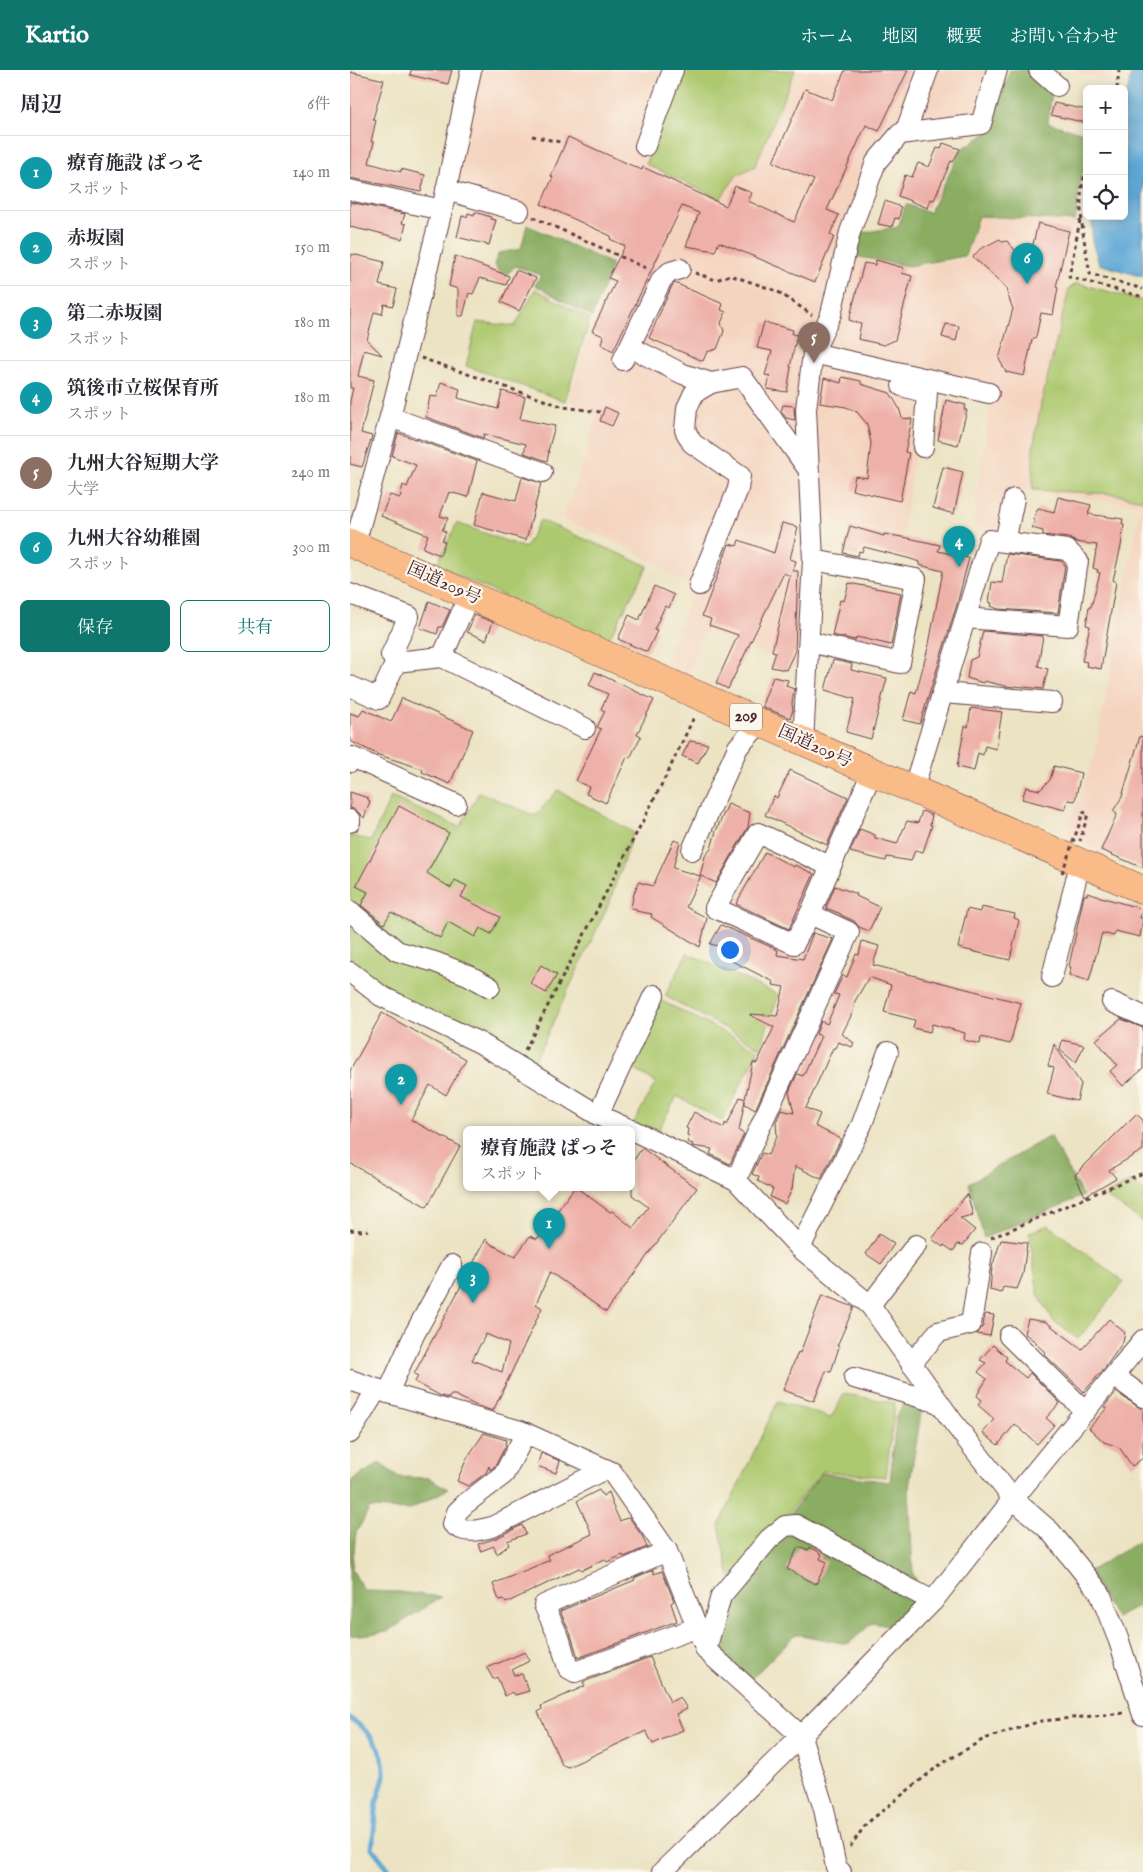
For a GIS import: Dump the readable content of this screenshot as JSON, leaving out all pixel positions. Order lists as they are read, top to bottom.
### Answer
{
  "streets": {
    "highway": ["国道209号", "209"]
  },
  "page": {
    "header": "Kartio",
    "nav": [
      "ホーム",
      "地図",
      "概要",
      "お問い合わせ"
    ],
    "heading": ["周辺", "6件"],
    "map_buttons": ["+", "−"],
    "list": [
      {
        "mark": "1",
        "name": "療育施設 ぱっそ",
        "note": "スポット",
        "value": "140 m"
      },
      {
        "mark": "2",
        "name": "赤坂園",
        "note": "スポット",
        "value": "150 m"
      },
      {
        "mark": "3",
        "name": "第二赤坂園",
        "note": "スポット",
        "value": "180 m"
      },
      {
        "mark": "4",
        "name": "筑後市立桜保育所",
        "note": "スポット",
        "value": "180 m"
      },
      {
        "mark": "5",
        "name": "九州大谷短期大学",
        "note": "大学",
        "value": "240 m"
      },
      {
        "mark": "6",
        "name": "九州大谷幼稚園",
        "note": "スポット",
        "value": "300 m"
      }
    ],
    "pins": [
      "6",
      "5",
      "4",
      "2",
      "1",
      "3"
    ],
    "buttons": ["保存", "共有"],
    "popup": ["療育施設 ぱっそ", "スポット"]
  }
}
